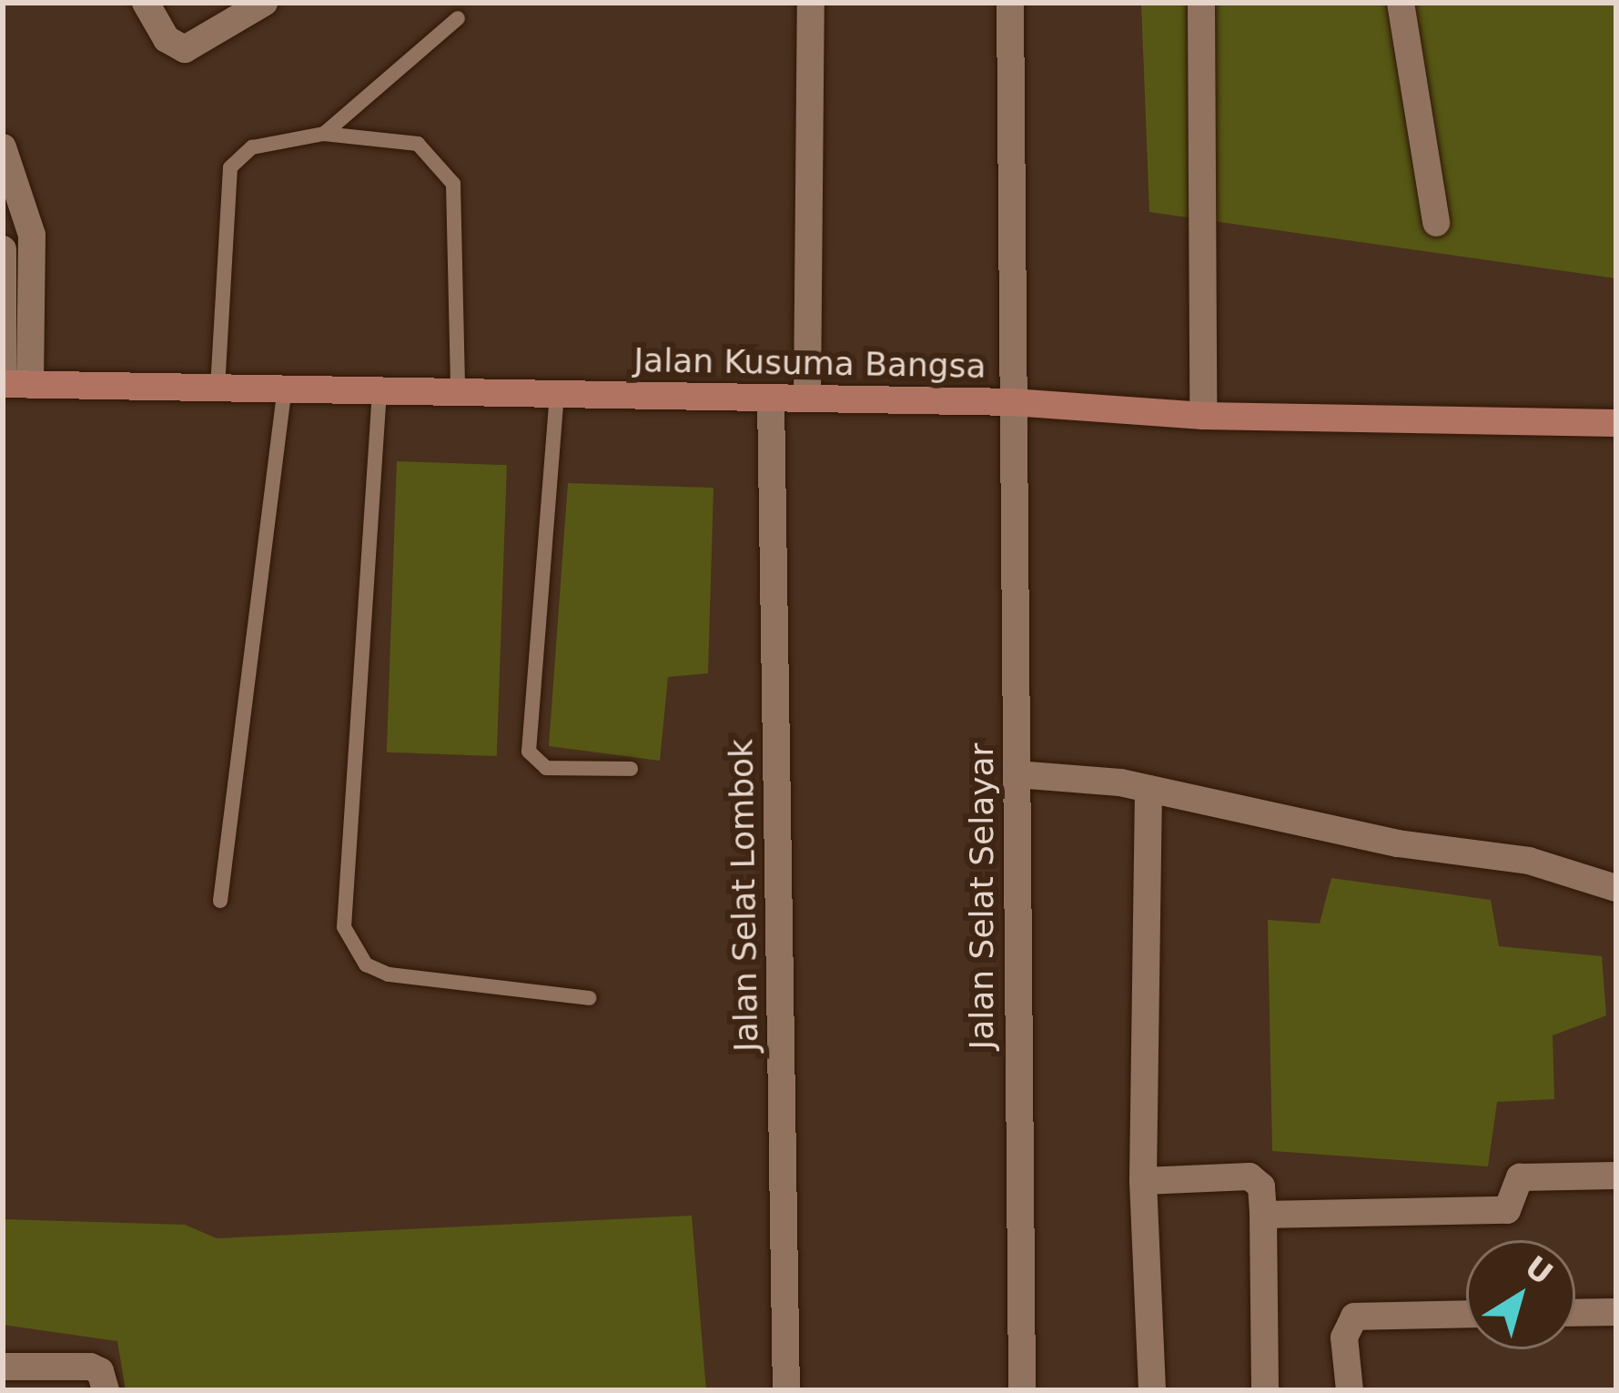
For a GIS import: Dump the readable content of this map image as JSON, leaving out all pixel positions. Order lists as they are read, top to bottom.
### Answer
{
  "streets": {
    "street": ["Jalan Kusuma Bangsa", "Jalan Selat Lombok", "Jalan Selat Selayar"]
  },
  "crossings": [
    ["Jalan Kusuma Bangsa", "Jalan Selat Lombok"],
    ["Jalan Kusuma Bangsa", "Jalan Selat Selayar"]
  ],
  "north": "top right"
}
